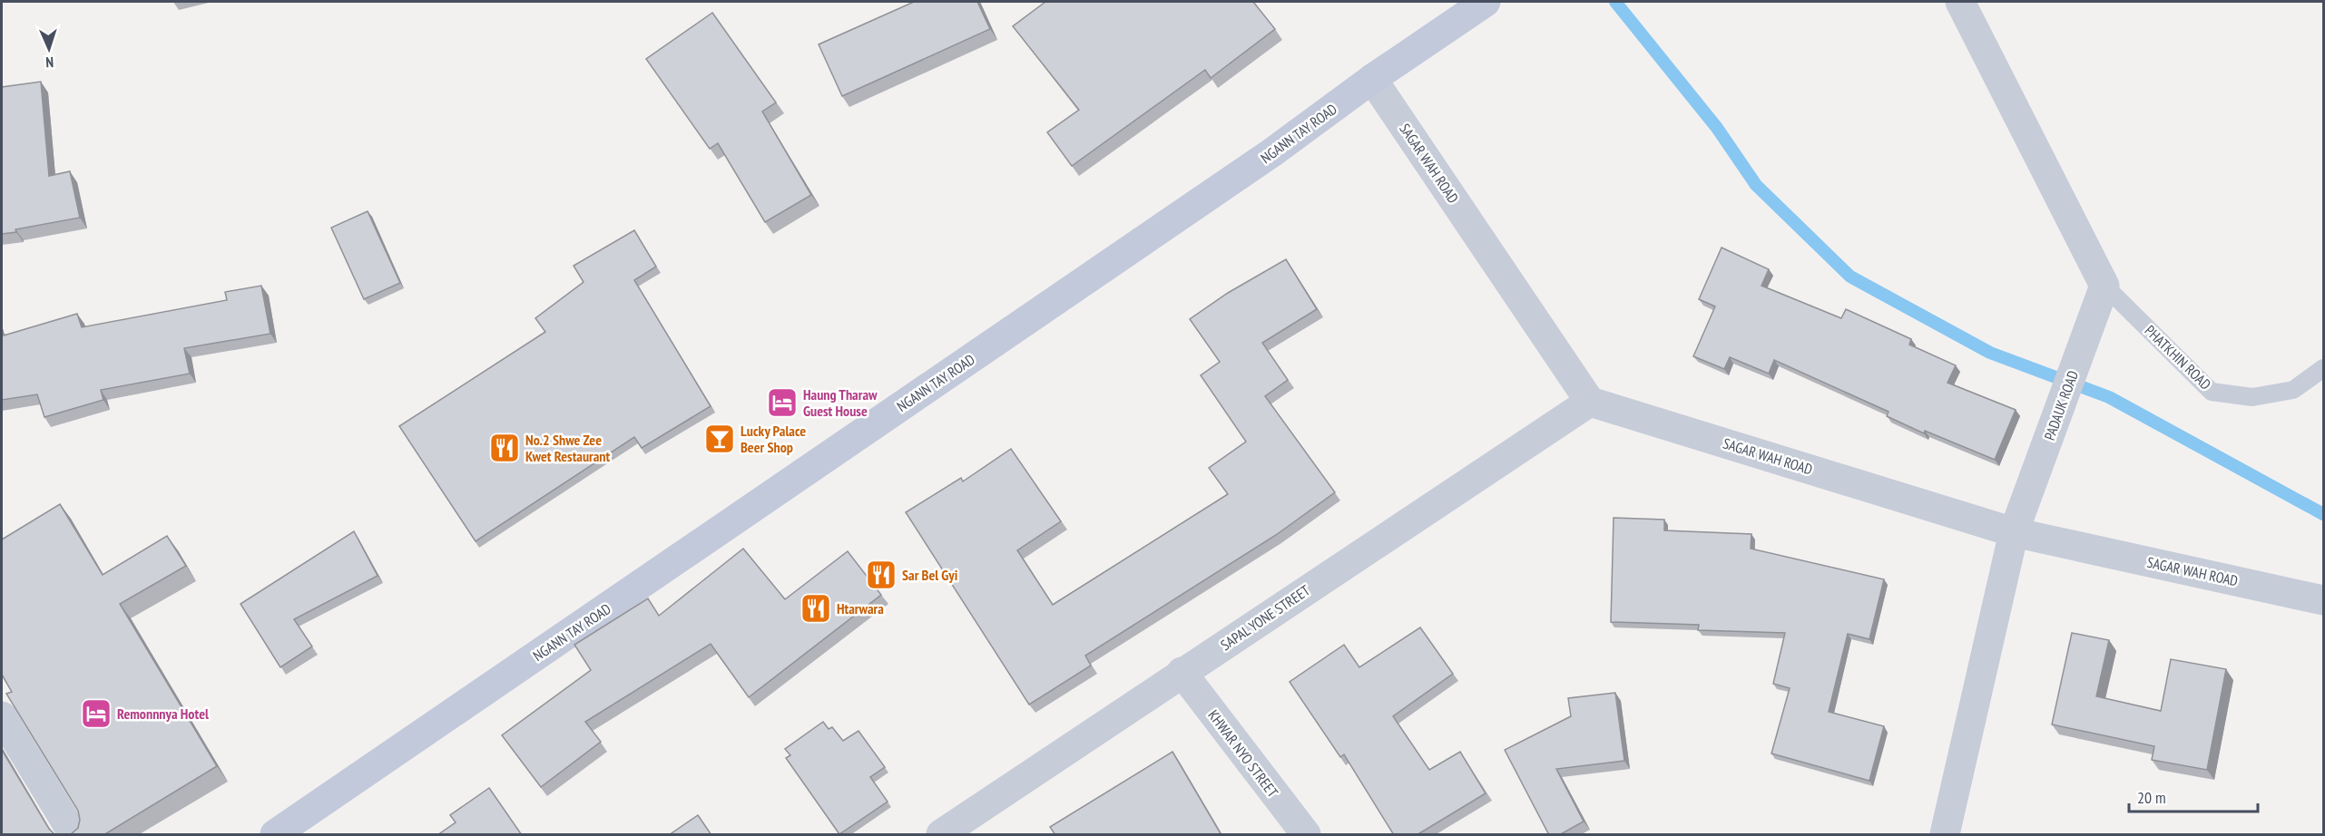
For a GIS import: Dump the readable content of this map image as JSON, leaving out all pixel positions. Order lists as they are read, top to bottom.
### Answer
{
  "streets": {
    "main road": ["NGANN TAY ROAD"],
    "street": [
      "SAGAR WAH ROAD",
      "PADAUK ROAD",
      "SAPAL YONE STREET",
      "KHWAR NYO STREET"
    ],
    "lane": ["PHATKHIN ROAD"]
  },
  "crossings": [
    ["NGANN TAY ROAD", "SAGAR WAH ROAD"],
    ["SAGAR WAH ROAD", "PADAUK ROAD"],
    ["SAGAR WAH ROAD", "SAPAL YONE STREET"],
    ["PHATKHIN ROAD", "PADAUK ROAD"],
    ["SAPAL YONE STREET", "KHWAR NYO STREET"]
  ],
  "places": {
    "hotel": ["Haung Tharaw Guest House", "Remonnnya Hotel"],
    "bar": ["Lucky Palace Beer Shop"],
    "restaurant": ["No.2 Shwe Zee Kwet Restaurant", "Sar Bel Gyi", "Htarwara"]
  },
  "scale_bar": "20 m",
  "north": "bottom"
}
